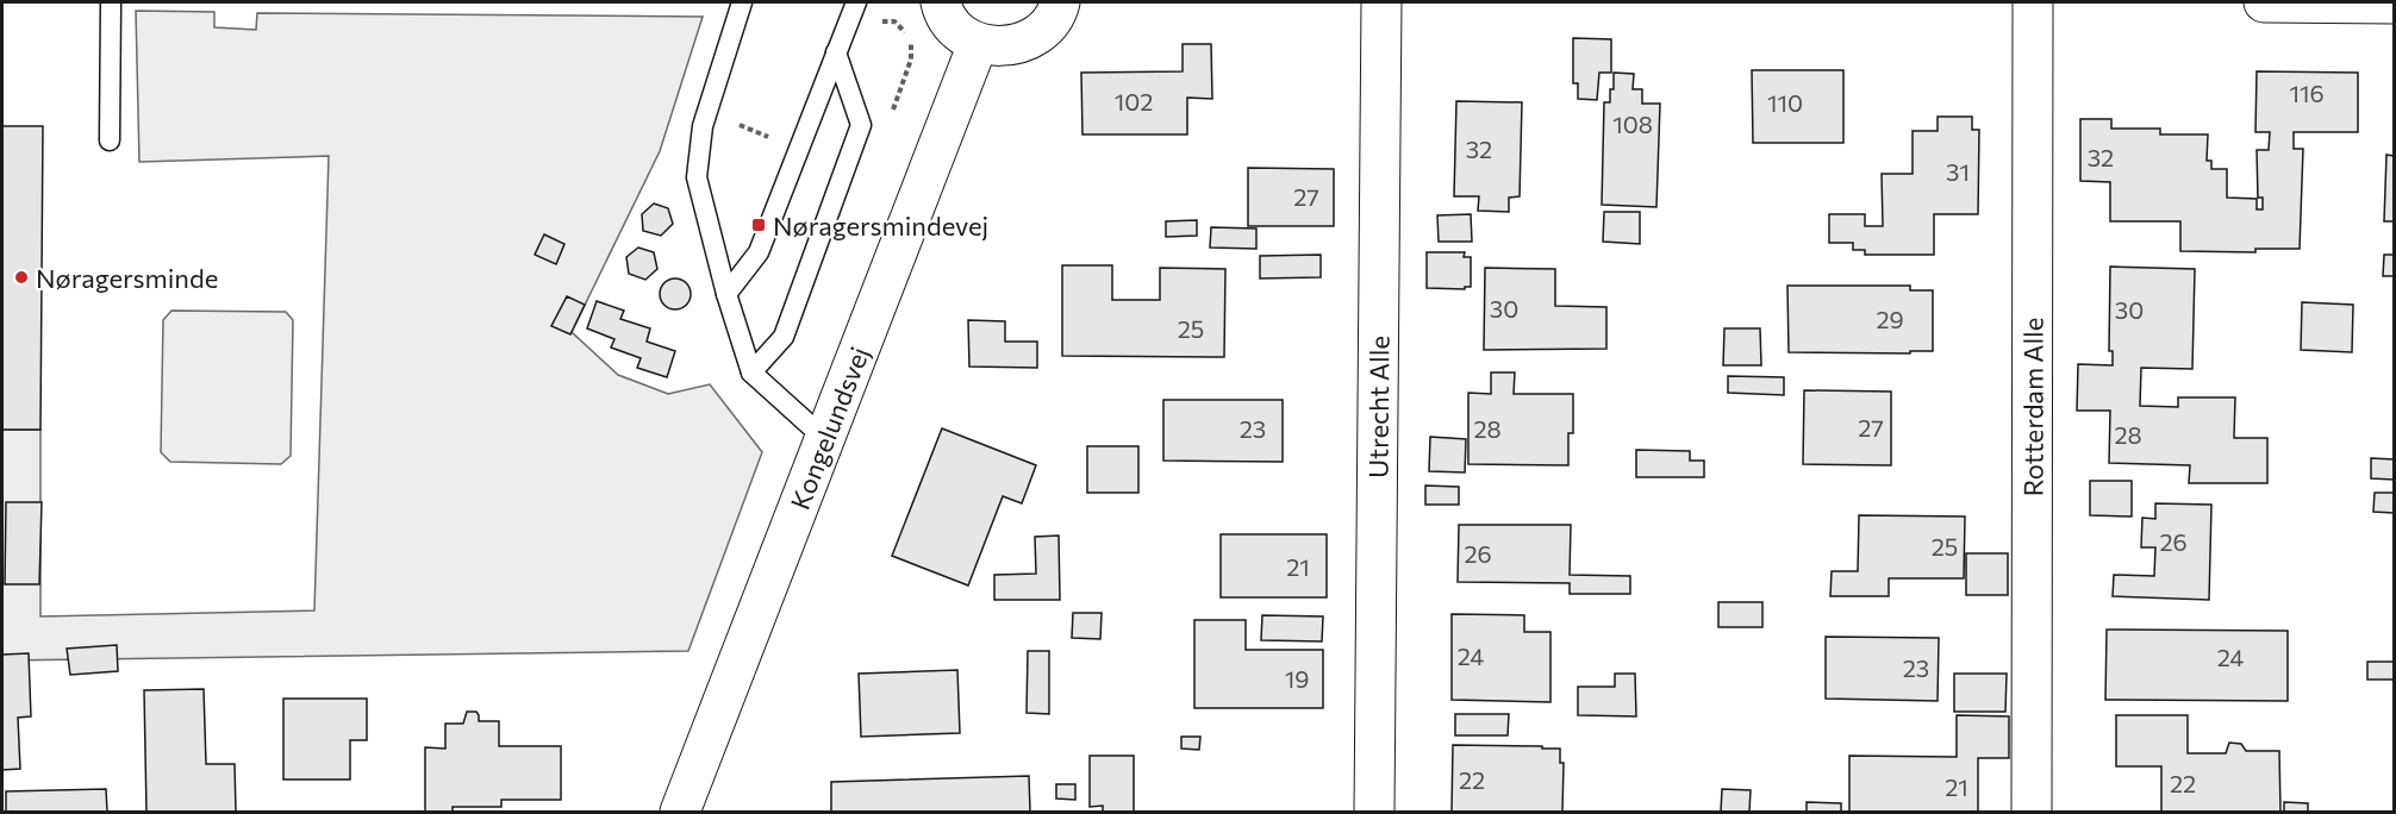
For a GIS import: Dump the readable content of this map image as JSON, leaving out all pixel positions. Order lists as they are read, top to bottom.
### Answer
{
  "streets": {
    "street": ["Utrecht Alle", "Rotterdam Alle", "Kongelundsvej"]
  },
  "places": {
    "transit": ["Nøragersmindevej"],
    "other": ["Nøragersminde"]
  },
  "house_numbers": [
    "116",
    "102",
    "110",
    "108",
    "32",
    "32",
    "31",
    "27",
    "30",
    "30",
    "29",
    "25",
    "27",
    "23",
    "28",
    "28",
    "26",
    "25",
    "26",
    "21",
    "24",
    "24",
    "23",
    "19",
    "22",
    "22",
    "21"
  ]
}
